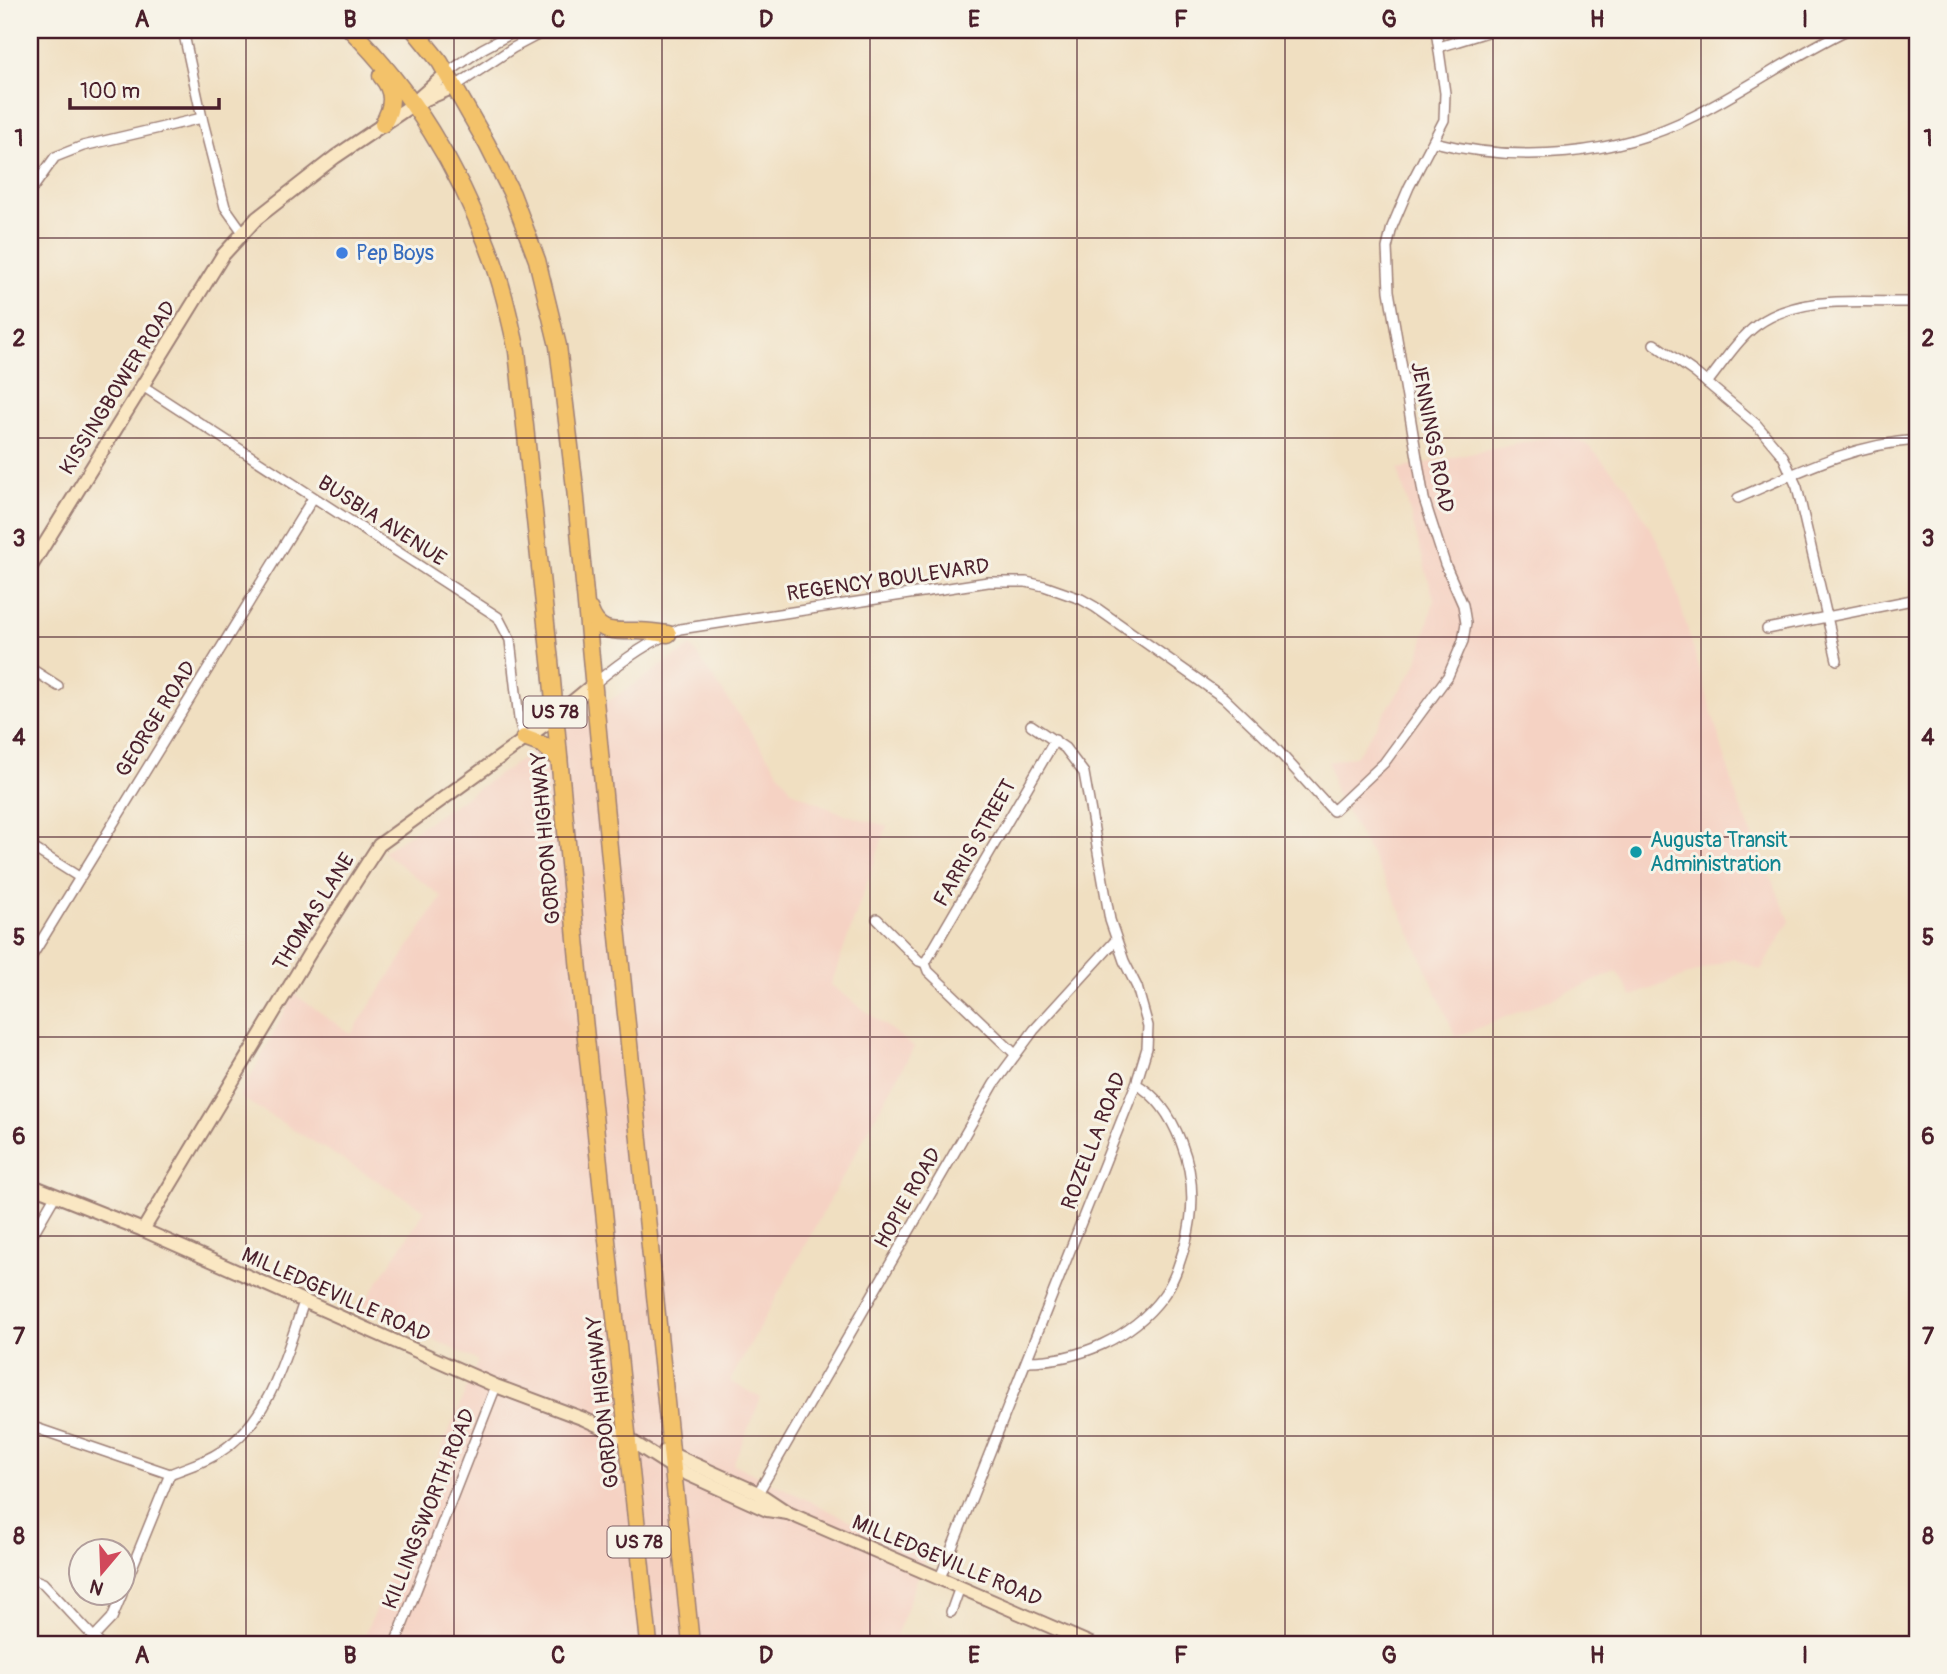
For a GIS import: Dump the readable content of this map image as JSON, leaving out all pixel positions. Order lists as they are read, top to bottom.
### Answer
{
  "streets": {
    "highway": ["US 78", "GORDON HIGHWAY"],
    "street": [
      "KISSINGBOWER ROAD",
      "JENNINGS ROAD",
      "BUSBIA AVENUE",
      "REGENCY BOULEVARD",
      "GEORGE ROAD",
      "FARRIS STREET",
      "THOMAS LANE",
      "ROZELLA ROAD",
      "HOPIE ROAD",
      "MILLEDGEVILLE ROAD",
      "KILLINGSWORTH ROAD"
    ]
  },
  "crossings": [
    ["KISSINGBOWER ROAD", "BUSBIA AVENUE"],
    ["KISSINGBOWER ROAD", "US 78"],
    ["KISSINGBOWER ROAD", "GORDON HIGHWAY"],
    ["JENNINGS ROAD", "REGENCY BOULEVARD"],
    ["BUSBIA AVENUE", "GEORGE ROAD"],
    ["BUSBIA AVENUE", "THOMAS LANE"],
    ["REGENCY BOULEVARD", "US 78"],
    ["REGENCY BOULEVARD", "THOMAS LANE"],
    ["US 78", "THOMAS LANE"],
    ["US 78", "MILLEDGEVILLE ROAD"],
    ["GORDON HIGHWAY", "THOMAS LANE"],
    ["GORDON HIGHWAY", "MILLEDGEVILLE ROAD"],
    ["FARRIS STREET", "ROZELLA ROAD"],
    ["THOMAS LANE", "MILLEDGEVILLE ROAD"],
    ["ROZELLA ROAD", "HOPIE ROAD"],
    ["ROZELLA ROAD", "MILLEDGEVILLE ROAD"],
    ["HOPIE ROAD", "MILLEDGEVILLE ROAD"],
    ["MILLEDGEVILLE ROAD", "KILLINGSWORTH ROAD"]
  ],
  "places": ["Pep Boys", "Augusta Transit Administration"],
  "scale_bar": "100 m",
  "north": "bottom",
  "grid": {
    "columns": [
      "A",
      "B",
      "C",
      "D",
      "E",
      "F",
      "G",
      "H",
      "I"
    ],
    "rows": [
      "1",
      "2",
      "3",
      "4",
      "5",
      "6",
      "7",
      "8"
    ]
  }
}
